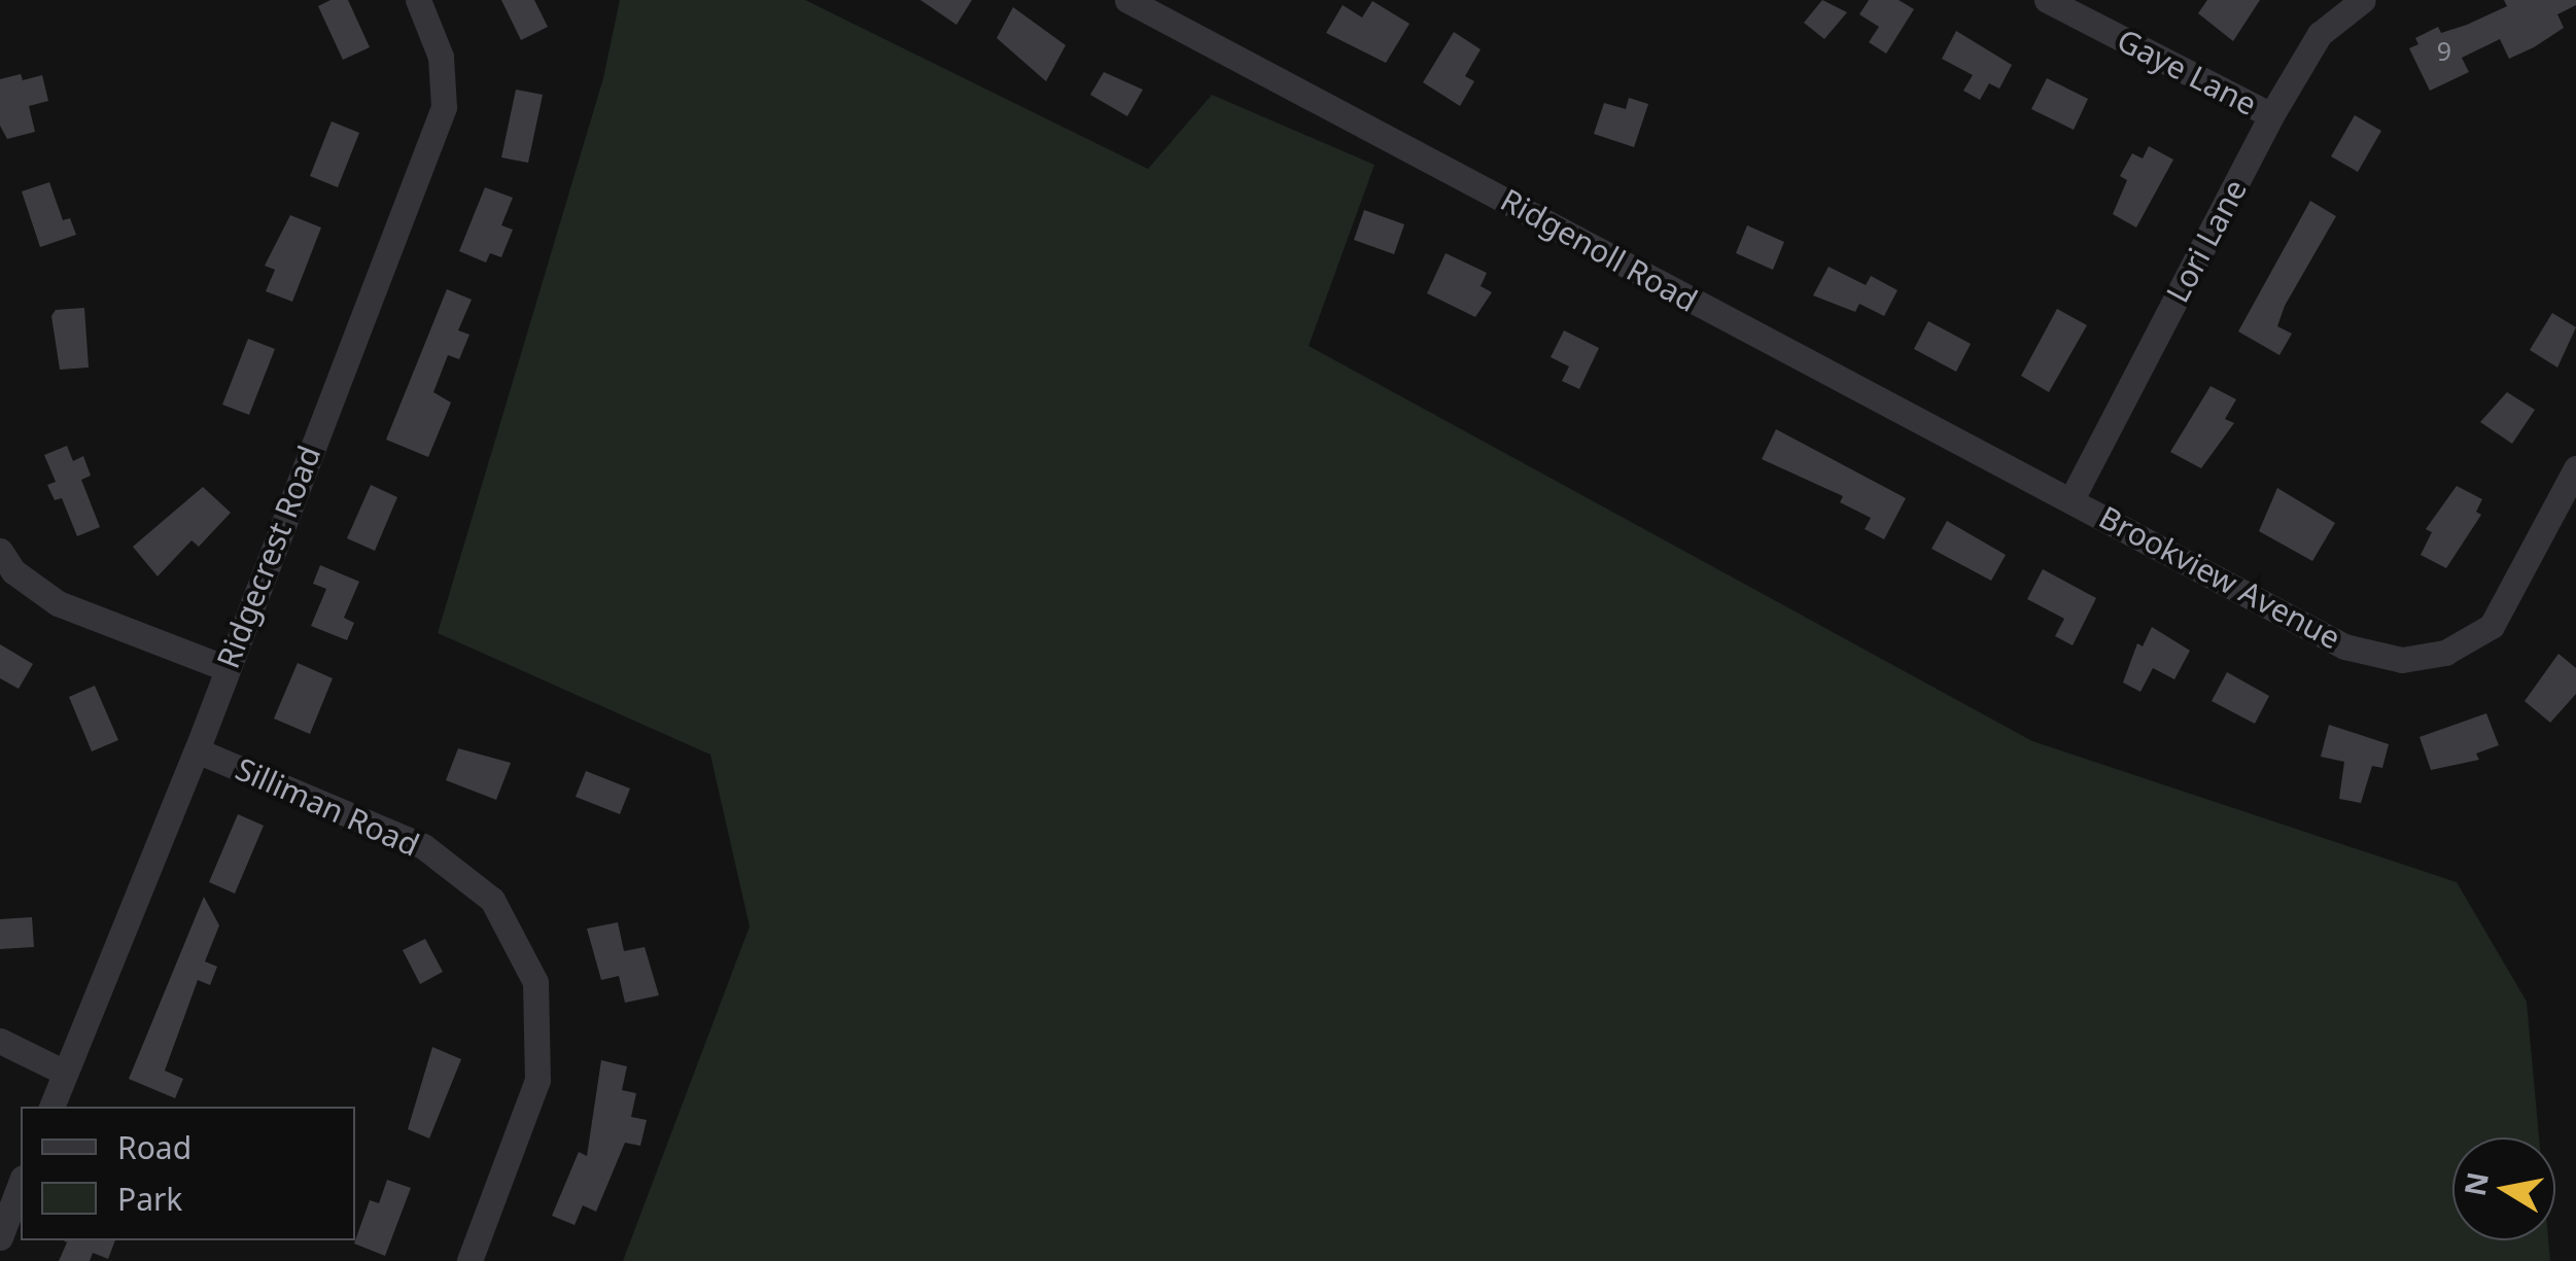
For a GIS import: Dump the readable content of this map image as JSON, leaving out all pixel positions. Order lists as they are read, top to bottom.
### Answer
{
  "streets": {
    "street": [
      "Gaye Lane",
      "Lori Lane",
      "Ridgenoll Road",
      "Ridgecrest Road",
      "Brookview Avenue",
      "Silliman Road"
    ]
  },
  "crossings": [
    ["Gaye Lane", "Lori Lane"],
    ["Lori Lane", "Ridgenoll Road"],
    ["Lori Lane", "Brookview Avenue"],
    ["Ridgenoll Road", "Brookview Avenue"],
    ["Ridgecrest Road", "Silliman Road"]
  ],
  "house_numbers": ["9"],
  "legend": ["Road", "Park"],
  "north": "left"
}
